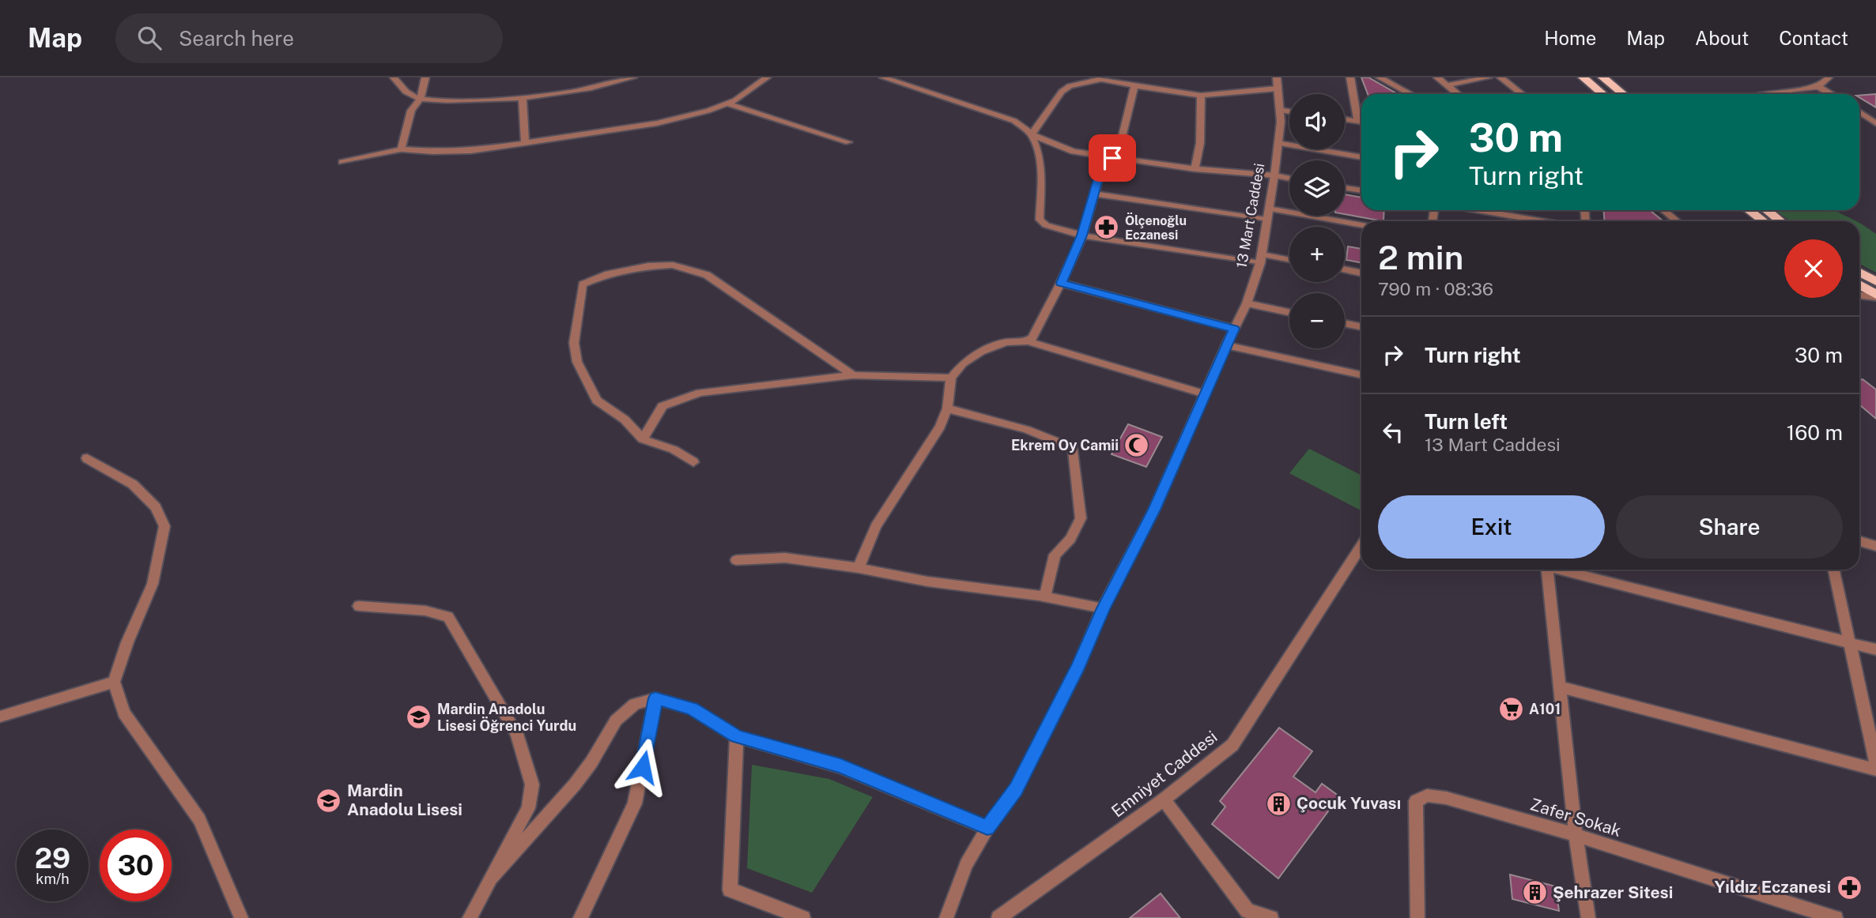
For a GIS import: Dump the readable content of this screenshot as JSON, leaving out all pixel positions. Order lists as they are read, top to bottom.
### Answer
{
  "streets": {
    "street": ["13 Mart Caddesi", "Emniyet Caddesi", "Zafer Sokak"]
  },
  "places": {
    "pharmacy": ["Ölçenoğlu Eczanesi", "Yıldız Eczanesi"],
    "mosque": ["Ekrem Oy Camii"],
    "supermarket": ["A101"],
    "school or university": ["Mardin Anadolu Lisesi Öğrenci Yurdu", "Mardin Anadolu Lisesi"],
    "building": ["Çocuk Yuvası", "Şehrazer Sitesi"]
  },
  "page": {
    "header": "Map",
    "search": "Search here",
    "nav": [
      "Home",
      "Map",
      "About",
      "Contact"
    ],
    "map_buttons": ["+", "−"],
    "turn": ["30 m", "Turn right"],
    "heading": ["2 min", "790 m · 08:36"],
    "list": [
      {
        "name": "Turn right",
        "value": "30 m"
      },
      {
        "name": "Turn left",
        "note": "13 Mart Caddesi",
        "value": "160 m"
      }
    ],
    "buttons": ["Exit", "Share"],
    "speed": "29 km/h",
    "limit": "30"
  }
}
